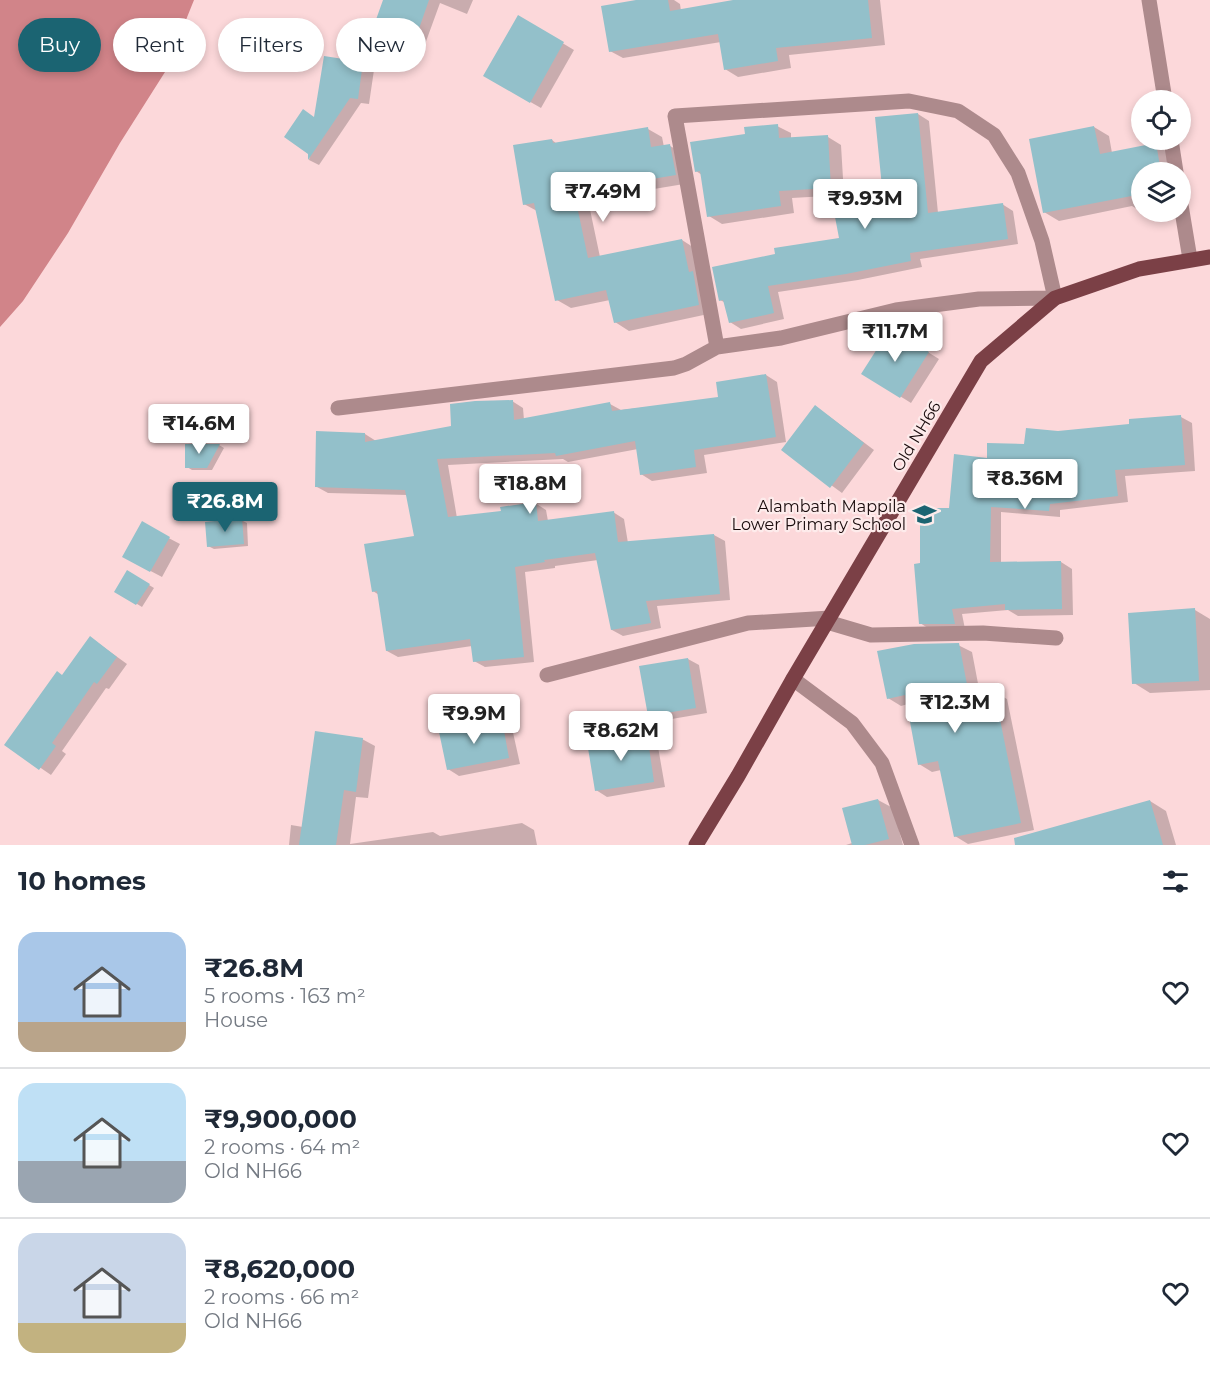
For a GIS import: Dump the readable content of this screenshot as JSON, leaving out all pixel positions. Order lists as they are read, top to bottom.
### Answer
{
  "streets": {
    "main road": ["Old NH66"]
  },
  "places": {
    "school or university": ["Alambath Mappila Lower Primary School"]
  },
  "page": {
    "chip": [
      "Buy",
      "Rent",
      "Filters",
      "New"
    ],
    "price": [
      "₹7.49M",
      "₹9.93M",
      "₹11.7M",
      "₹14.6M",
      "₹8.36M",
      "₹18.8M",
      "₹26.8M",
      "₹12.3M",
      "₹9.9M",
      "₹8.62M"
    ],
    "heading": "10 homes",
    "list": [
      {
        "name": "₹26.8M",
        "note": "5 rooms · 163 m² · House"
      },
      {
        "name": "₹9,900,000",
        "note": "2 rooms · 64 m² · Old NH66"
      },
      {
        "name": "₹8,620,000",
        "note": "2 rooms · 66 m² · Old NH66"
      }
    ]
  }
}
